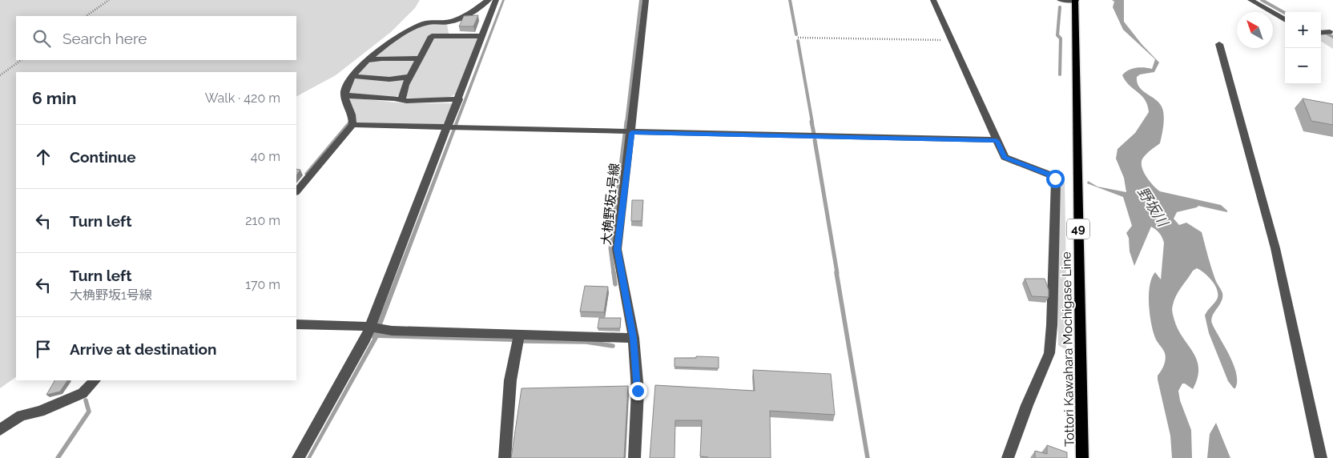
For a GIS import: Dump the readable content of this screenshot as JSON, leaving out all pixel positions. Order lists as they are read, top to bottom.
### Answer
{
  "streets": {
    "main road": ["49", "Tottori Kawahara Mochigase Line"],
    "street": ["大桷野坂1号線"]
  },
  "water": ["野坂川"],
  "north": "top left",
  "page": {
    "map_buttons": ["+", "−"],
    "search": "Search here",
    "heading": ["6 min", "Walk · 420 m"],
    "list": [
      ["Continue", "40 m"],
      ["Turn left", "210 m"],
      ["Turn left", "大桷野坂1号線", "170 m"],
      "Arrive at destination"
    ]
  }
}
